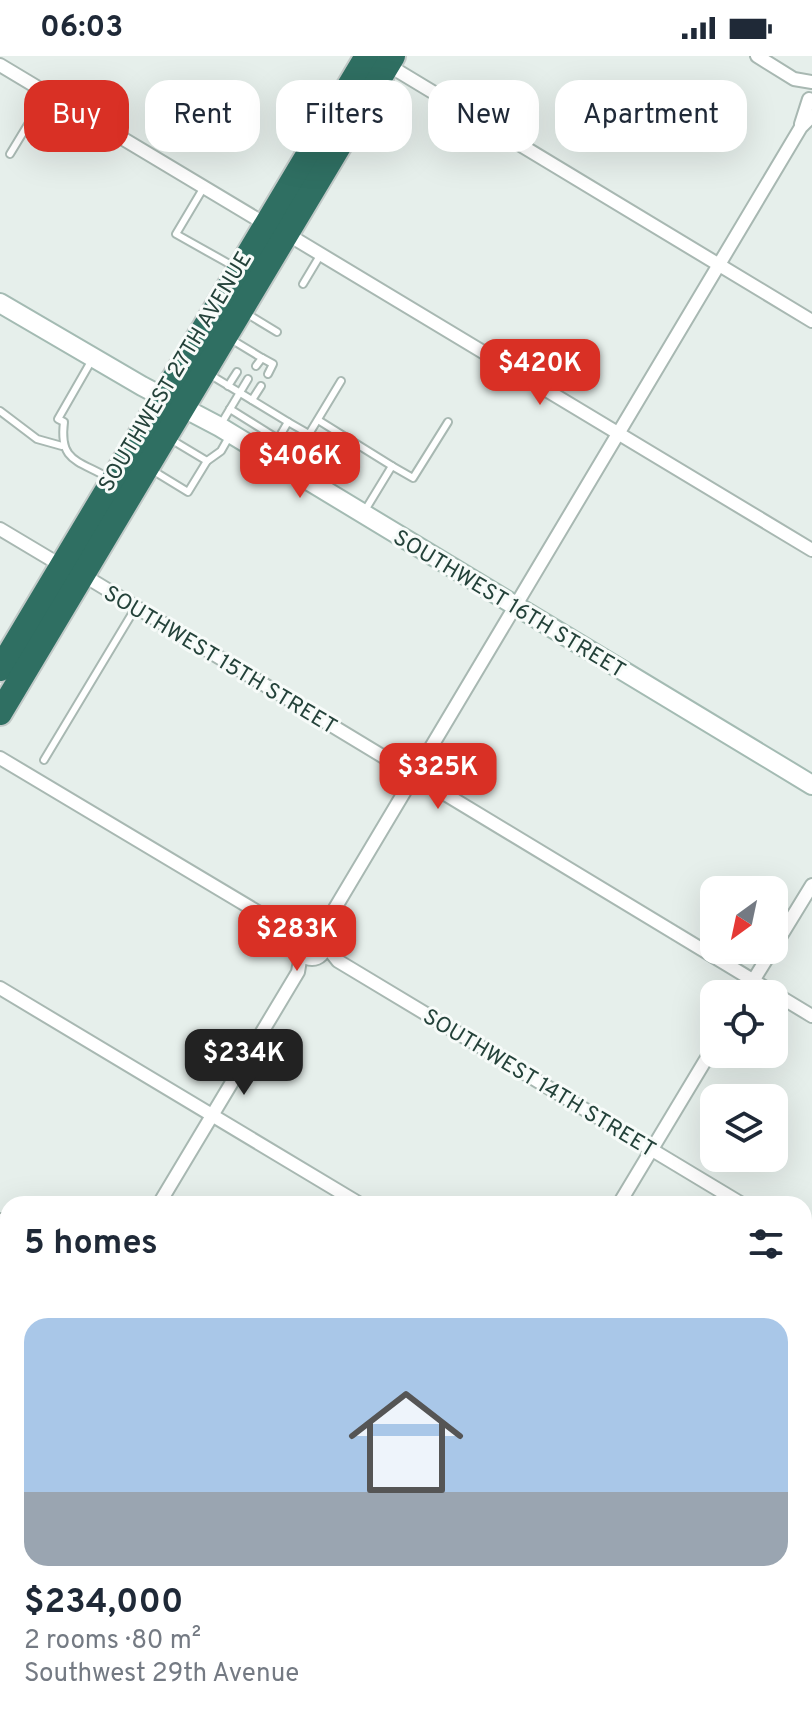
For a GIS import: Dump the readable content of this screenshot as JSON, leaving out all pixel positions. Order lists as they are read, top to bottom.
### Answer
{
  "streets": {
    "highway": ["SOUTHWEST 27TH AVENUE"],
    "street": ["SOUTHWEST 16TH STREET", "SOUTHWEST 15TH STREET", "SOUTHWEST 14TH STREET"]
  },
  "crossings": [
    ["SOUTHWEST 27TH AVENUE", "SOUTHWEST 16TH STREET"],
    ["SOUTHWEST 27TH AVENUE", "SOUTHWEST 15TH STREET"]
  ],
  "north": "bottom left",
  "page": {
    "status": "06:03",
    "chip": [
      "Buy",
      "Rent",
      "Filters",
      "New",
      "Apartment"
    ],
    "price": [
      "$420K",
      "$406K",
      "$325K",
      "$283K",
      "$234K"
    ],
    "heading": "5 homes",
    "list": [
      {
        "name": "$234,000",
        "note": "2 rooms · 80 m² · Southwest 29th Avenue"
      }
    ]
  }
}
